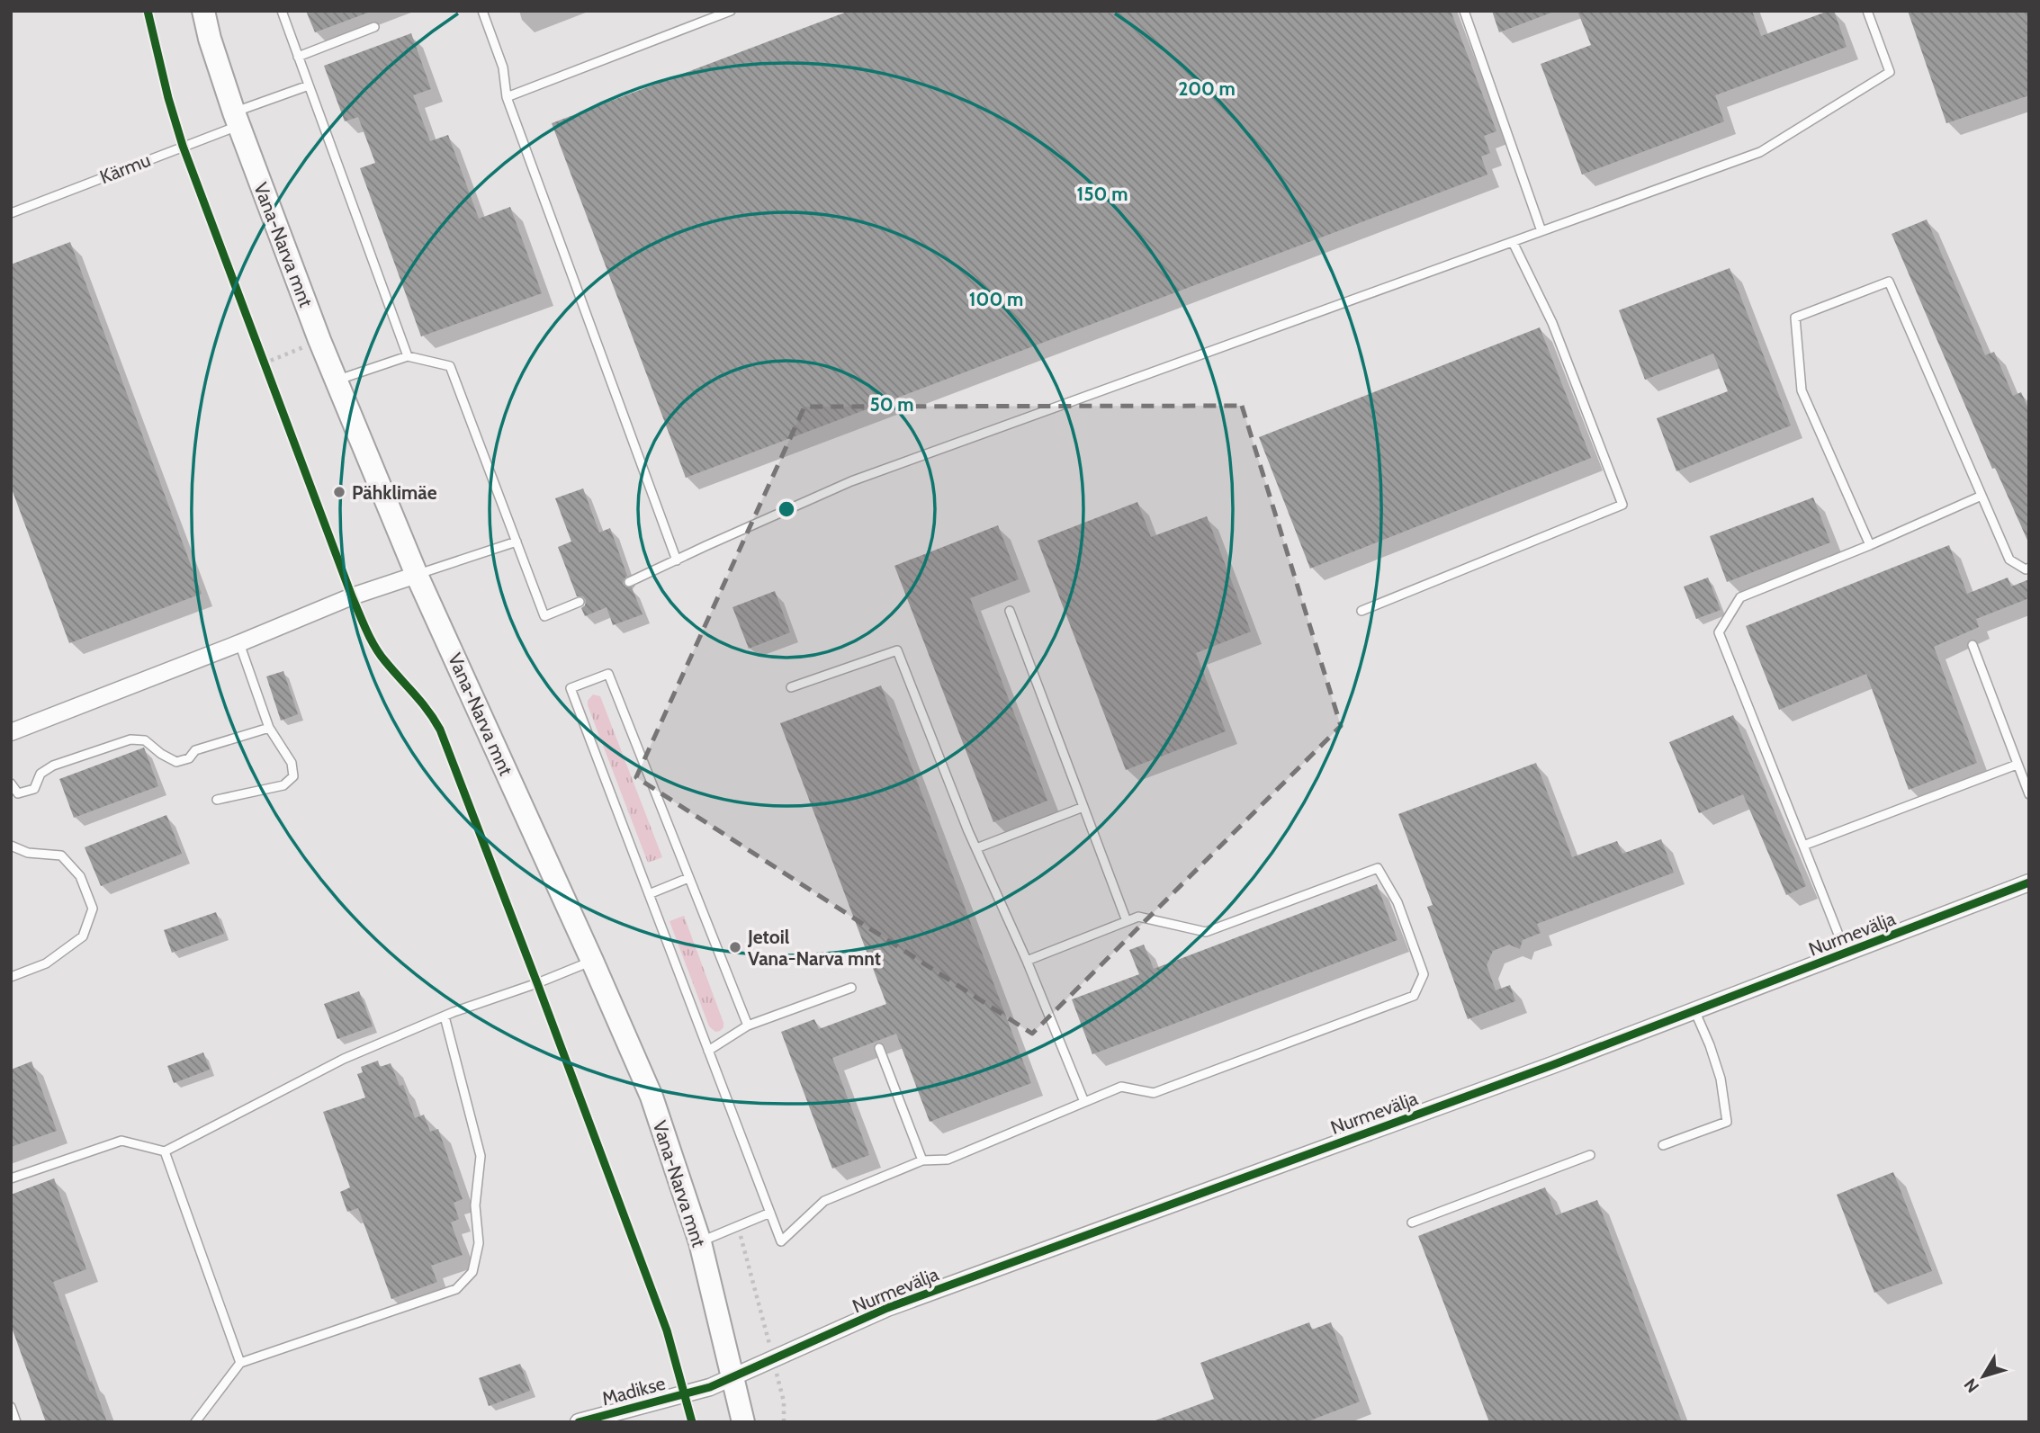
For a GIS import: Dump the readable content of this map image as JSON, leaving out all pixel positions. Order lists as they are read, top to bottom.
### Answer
{
  "streets": {
    "main road": ["Vana-Narva mnt"],
    "street": ["Nurmevälja", "Madikse"],
    "lane": ["Kärmu"]
  },
  "crossings": [
    ["Kärmu", "Vana-Narva mnt"],
    ["Vana-Narva mnt", "Nurmevälja"],
    ["Vana-Narva mnt", "Madikse"],
    ["Nurmevälja", "Madikse"]
  ],
  "places": ["Pähklimäe", "Jetoil Vana-Narva mnt"],
  "north": "bottom left",
  "rings": [
    "200 m",
    "150 m",
    "100 m",
    "50 m"
  ]
}
